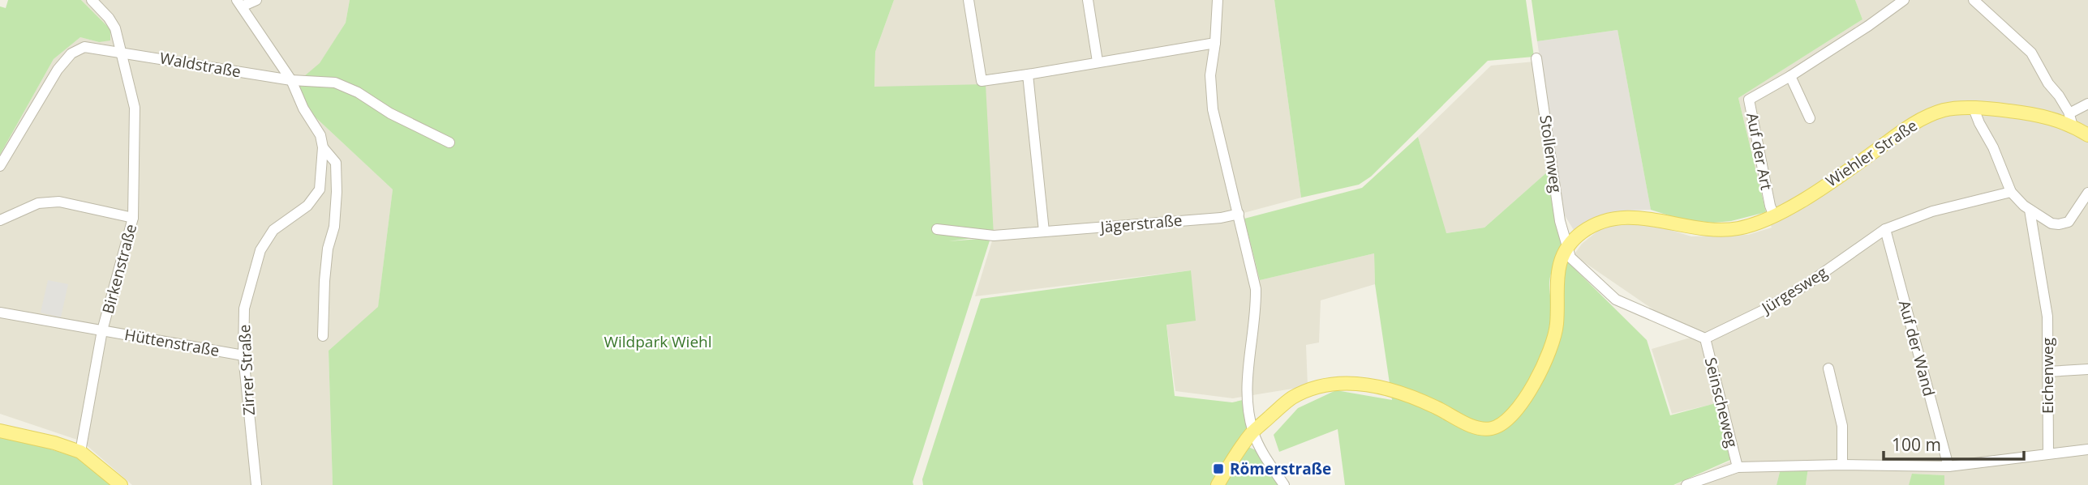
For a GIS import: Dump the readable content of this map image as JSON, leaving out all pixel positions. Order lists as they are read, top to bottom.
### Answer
{
  "streets": {
    "main road": ["Wiehler Straße"],
    "street": [
      "Waldstraße",
      "Auf der Art",
      "Stollenweg",
      "Jägerstraße",
      "Birkenstraße",
      "Jürgesweg",
      "Hüttenstraße",
      "Auf der Wand",
      "Zirrer Straße",
      "Eichenweg",
      "Seinscheweg"
    ]
  },
  "crossings": [
    ["Waldstraße", "Birkenstraße"],
    ["Waldstraße", "Zirrer Straße"],
    ["Auf der Art", "Wiehler Straße"],
    ["Wiehler Straße", "Stollenweg"],
    ["Birkenstraße", "Hüttenstraße"],
    ["Jürgesweg", "Auf der Wand"],
    ["Jürgesweg", "Seinscheweg"],
    ["Hüttenstraße", "Zirrer Straße"]
  ],
  "parks": ["Wildpark Wiehl"],
  "places": {
    "transit": ["Römerstraße"]
  },
  "scale_bar": "100 m"
}
